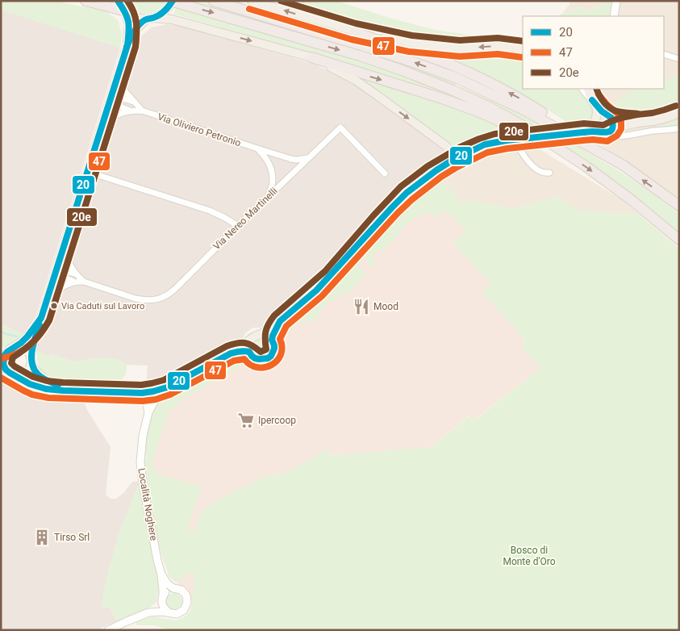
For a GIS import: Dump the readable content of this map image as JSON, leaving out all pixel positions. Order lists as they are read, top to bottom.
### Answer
{
  "streets": {
    "main road": ["Località Noghere"],
    "street": ["Via Oliviero Petronio", "Via Nereo Martinelli"]
  },
  "crossings": [
    ["Via Oliviero Petronio", "Via Nereo Martinelli"]
  ],
  "parks": ["Bosco di Monte d'Oro"],
  "places": {
    "other": ["Via Caduti sul Lavoro"],
    "restaurant": ["Mood"],
    "supermarket": ["Ipercoop"],
    "building": ["Tirso Srl"]
  },
  "lines": ["transit line 20", "transit line 47", "transit line 20e"],
  "legend": ["20", "47", "20e"]
}
